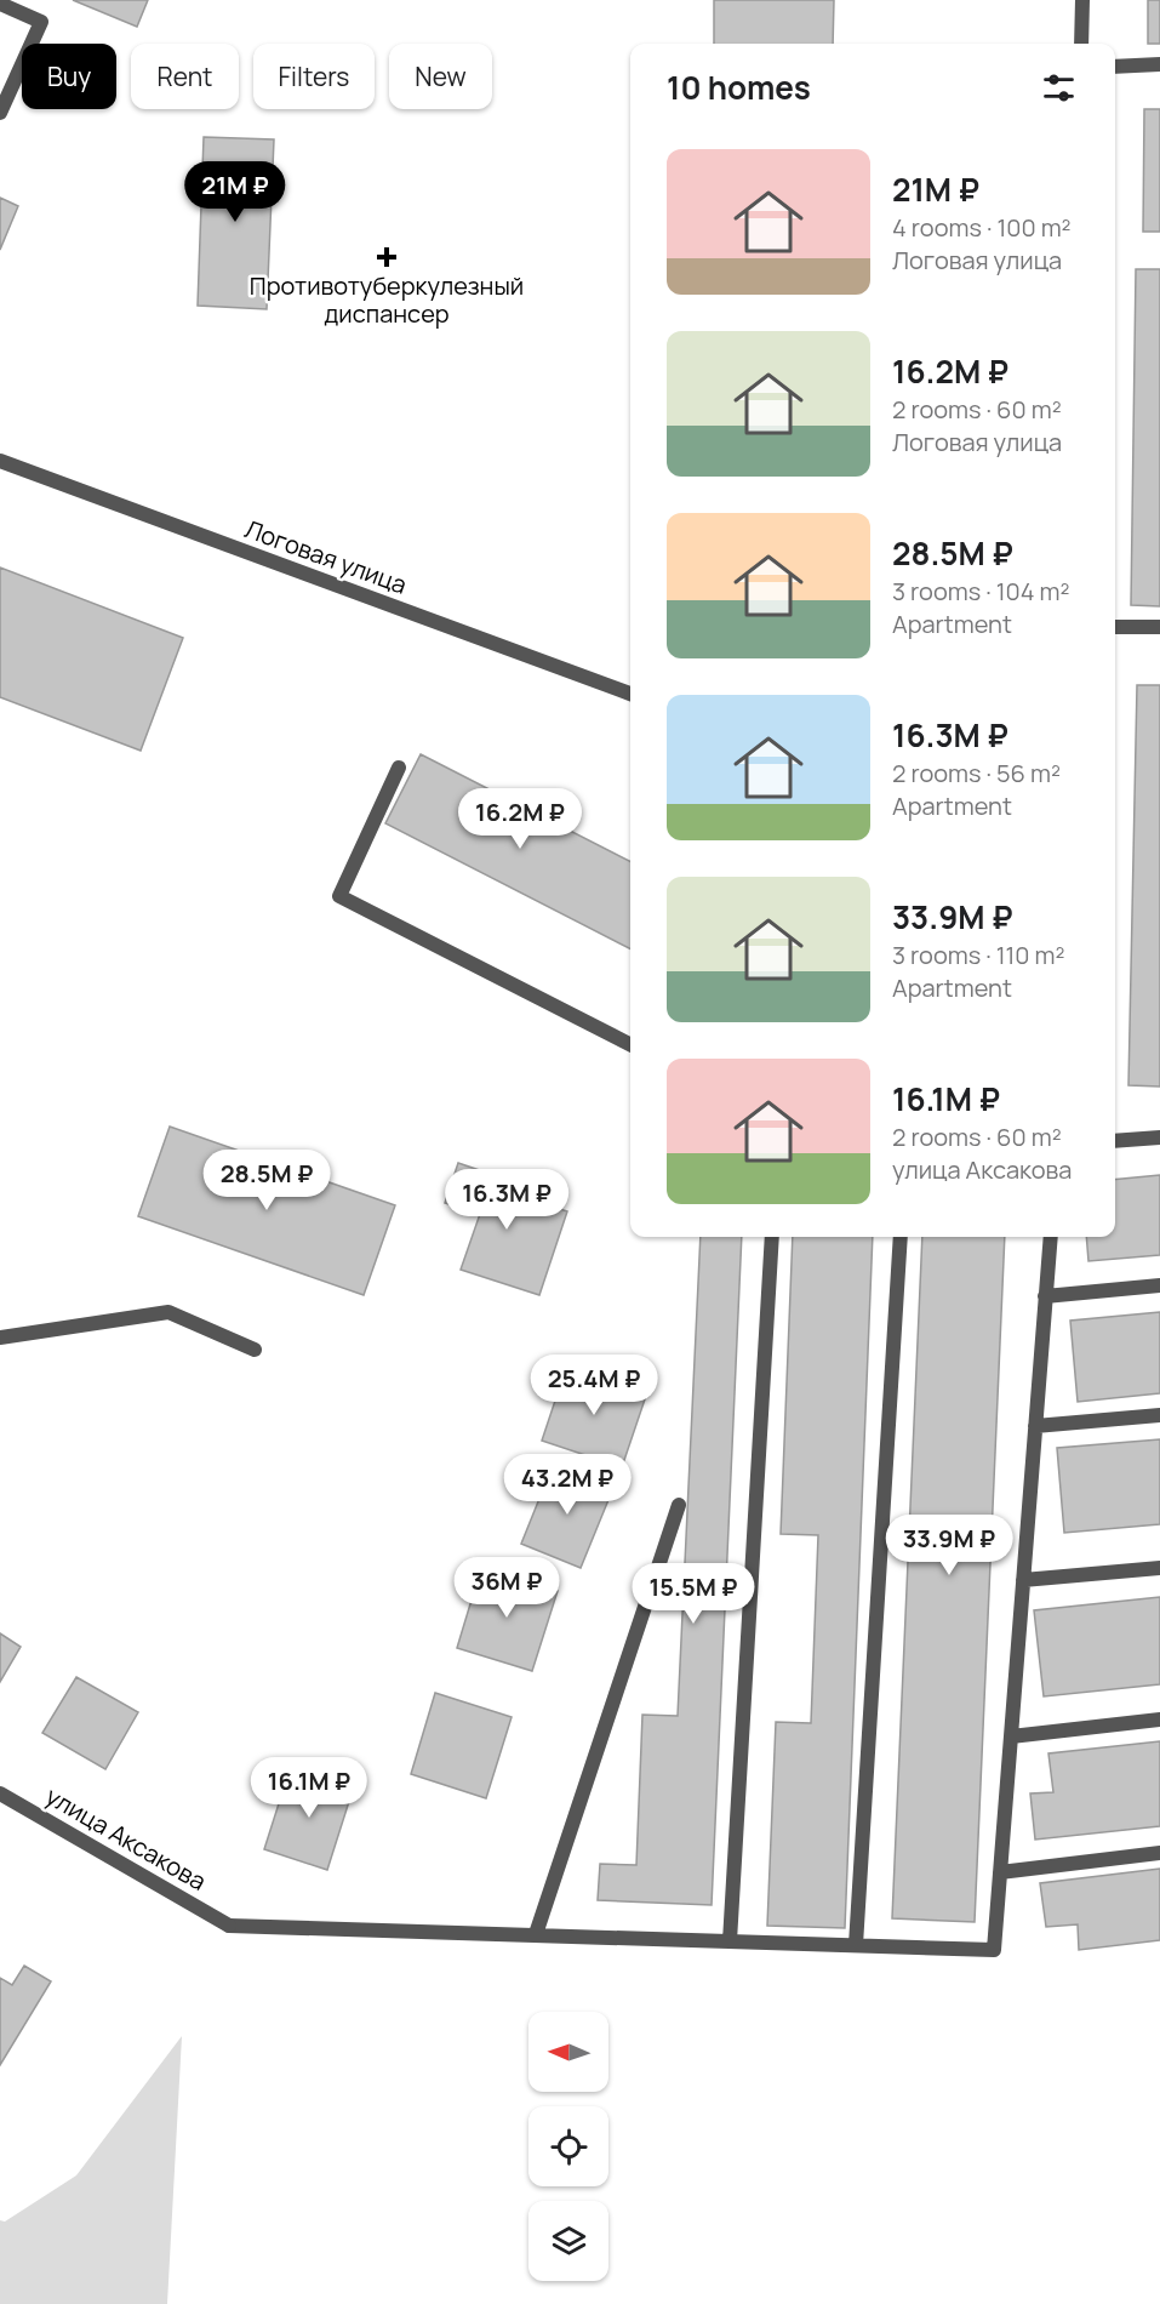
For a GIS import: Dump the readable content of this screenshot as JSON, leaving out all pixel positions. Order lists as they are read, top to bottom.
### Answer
{
  "streets": {
    "street": ["Логовая улица", "улица Аксакова"]
  },
  "places": {
    "health": ["Противотуберкулезный диспансер"]
  },
  "north": "left",
  "page": {
    "chip": [
      "Buy",
      "Rent",
      "Filters",
      "New"
    ],
    "heading": "10 homes",
    "list": [
      {
        "name": "21M ₽",
        "note": "4 rooms · 100 m² · Логовая улица"
      },
      {
        "name": "16.2M ₽",
        "note": "2 rooms · 60 m² · Логовая улица"
      },
      {
        "name": "28.5M ₽",
        "note": "3 rooms · 104 m² · Apartment"
      },
      {
        "name": "16.3M ₽",
        "note": "2 rooms · 56 m² · Apartment"
      },
      {
        "name": "33.9M ₽",
        "note": "3 rooms · 110 m² · Apartment"
      },
      {
        "name": "16.1M ₽",
        "note": "2 rooms · 60 m² · улица Аксакова"
      }
    ],
    "price": [
      "21M ₽",
      "16.2M ₽",
      "28.5M ₽",
      "16.3M ₽",
      "25.4M ₽",
      "43.2M ₽",
      "33.9M ₽",
      "36M ₽",
      "15.5M ₽",
      "16.1M ₽"
    ]
  }
}
